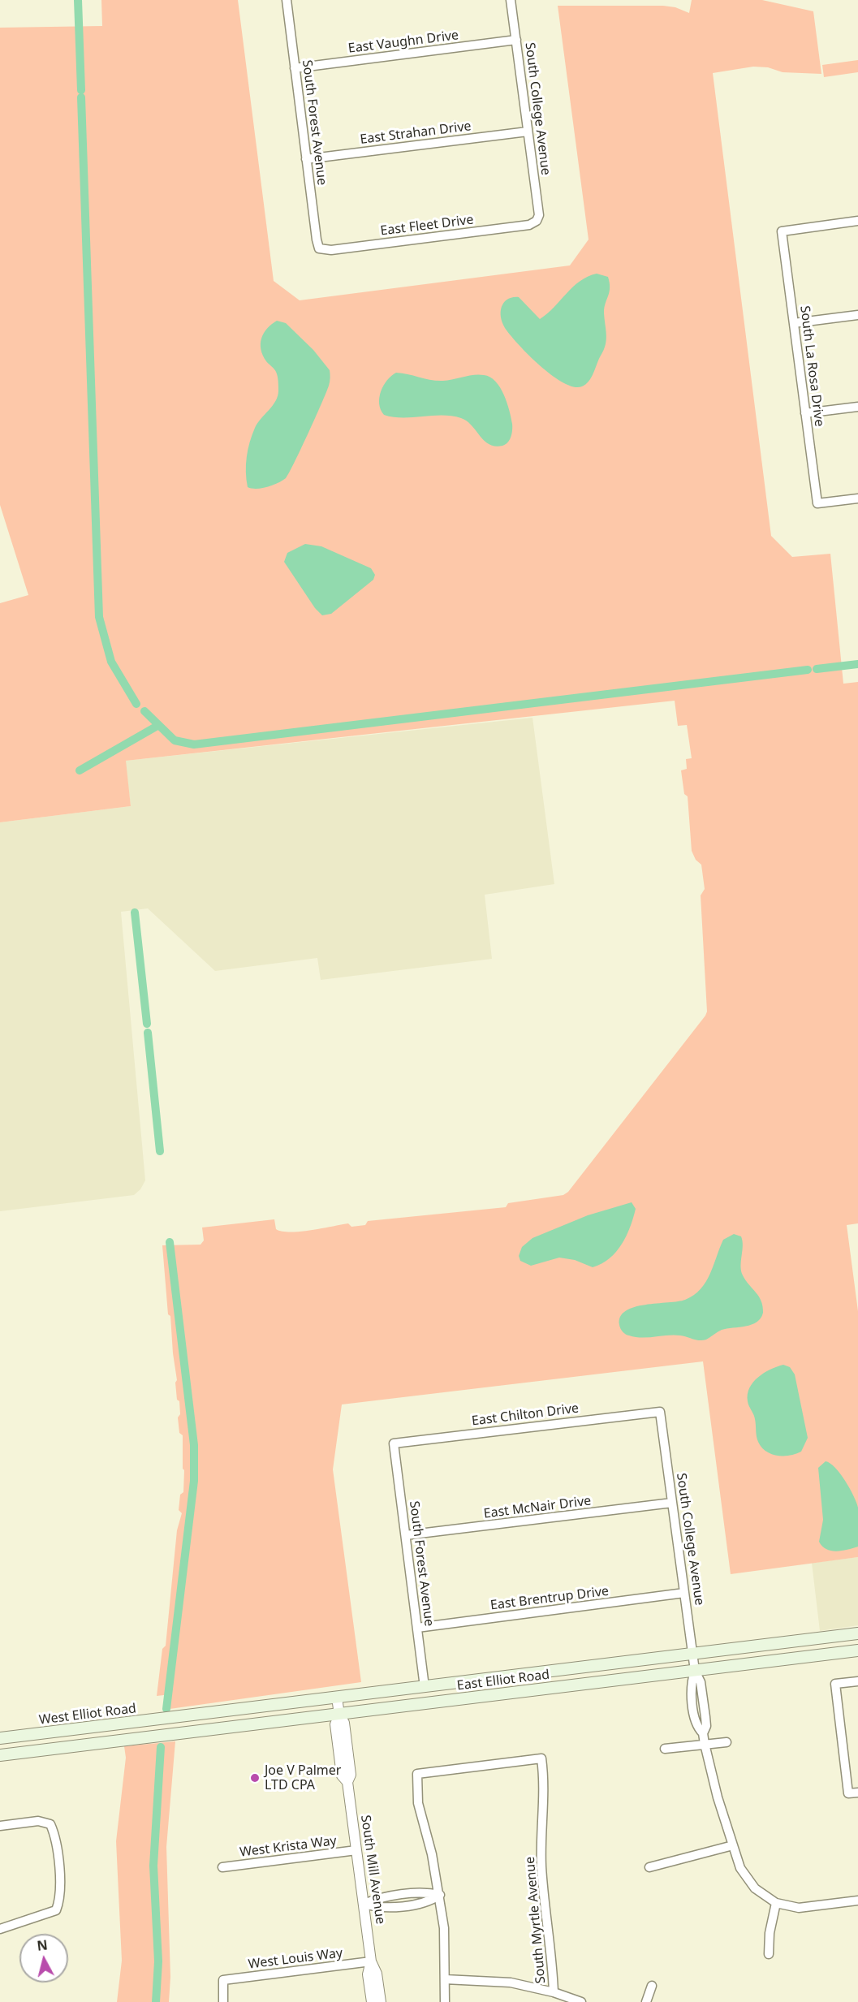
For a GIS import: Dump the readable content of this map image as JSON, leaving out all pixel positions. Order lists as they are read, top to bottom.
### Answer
{
  "streets": {
    "main road": ["East Elliot Road", "West Elliot Road"],
    "street": [
      "East Vaughn Drive",
      "South College Avenue",
      "South Forest Avenue",
      "East Strahan Drive",
      "East Fleet Drive",
      "South La Rosa Drive",
      "East Chilton Drive",
      "East McNair Drive",
      "East Brentrup Drive",
      "West Krista Way",
      "South Mill Avenue",
      "South Myrtle Avenue",
      "West Louis Way"
    ]
  },
  "crossings": [
    ["East Vaughn Drive", "South College Avenue"],
    ["East Vaughn Drive", "South Forest Avenue"],
    ["South College Avenue", "East Strahan Drive"],
    ["South College Avenue", "East Fleet Drive"],
    ["South College Avenue", "East Chilton Drive"],
    ["South College Avenue", "East McNair Drive"],
    ["South College Avenue", "East Brentrup Drive"],
    ["South College Avenue", "East Elliot Road"],
    ["South Forest Avenue", "East Strahan Drive"],
    ["South Forest Avenue", "East Fleet Drive"],
    ["South Forest Avenue", "East Chilton Drive"],
    ["South Forest Avenue", "East McNair Drive"],
    ["South Forest Avenue", "East Brentrup Drive"],
    ["South Forest Avenue", "East Elliot Road"],
    ["East Elliot Road", "West Elliot Road"],
    ["East Elliot Road", "South Mill Avenue"],
    ["West Krista Way", "South Mill Avenue"],
    ["South Mill Avenue", "West Louis Way"]
  ],
  "places": ["Joe V Palmer LTD CPA"],
  "north": "top"
}
